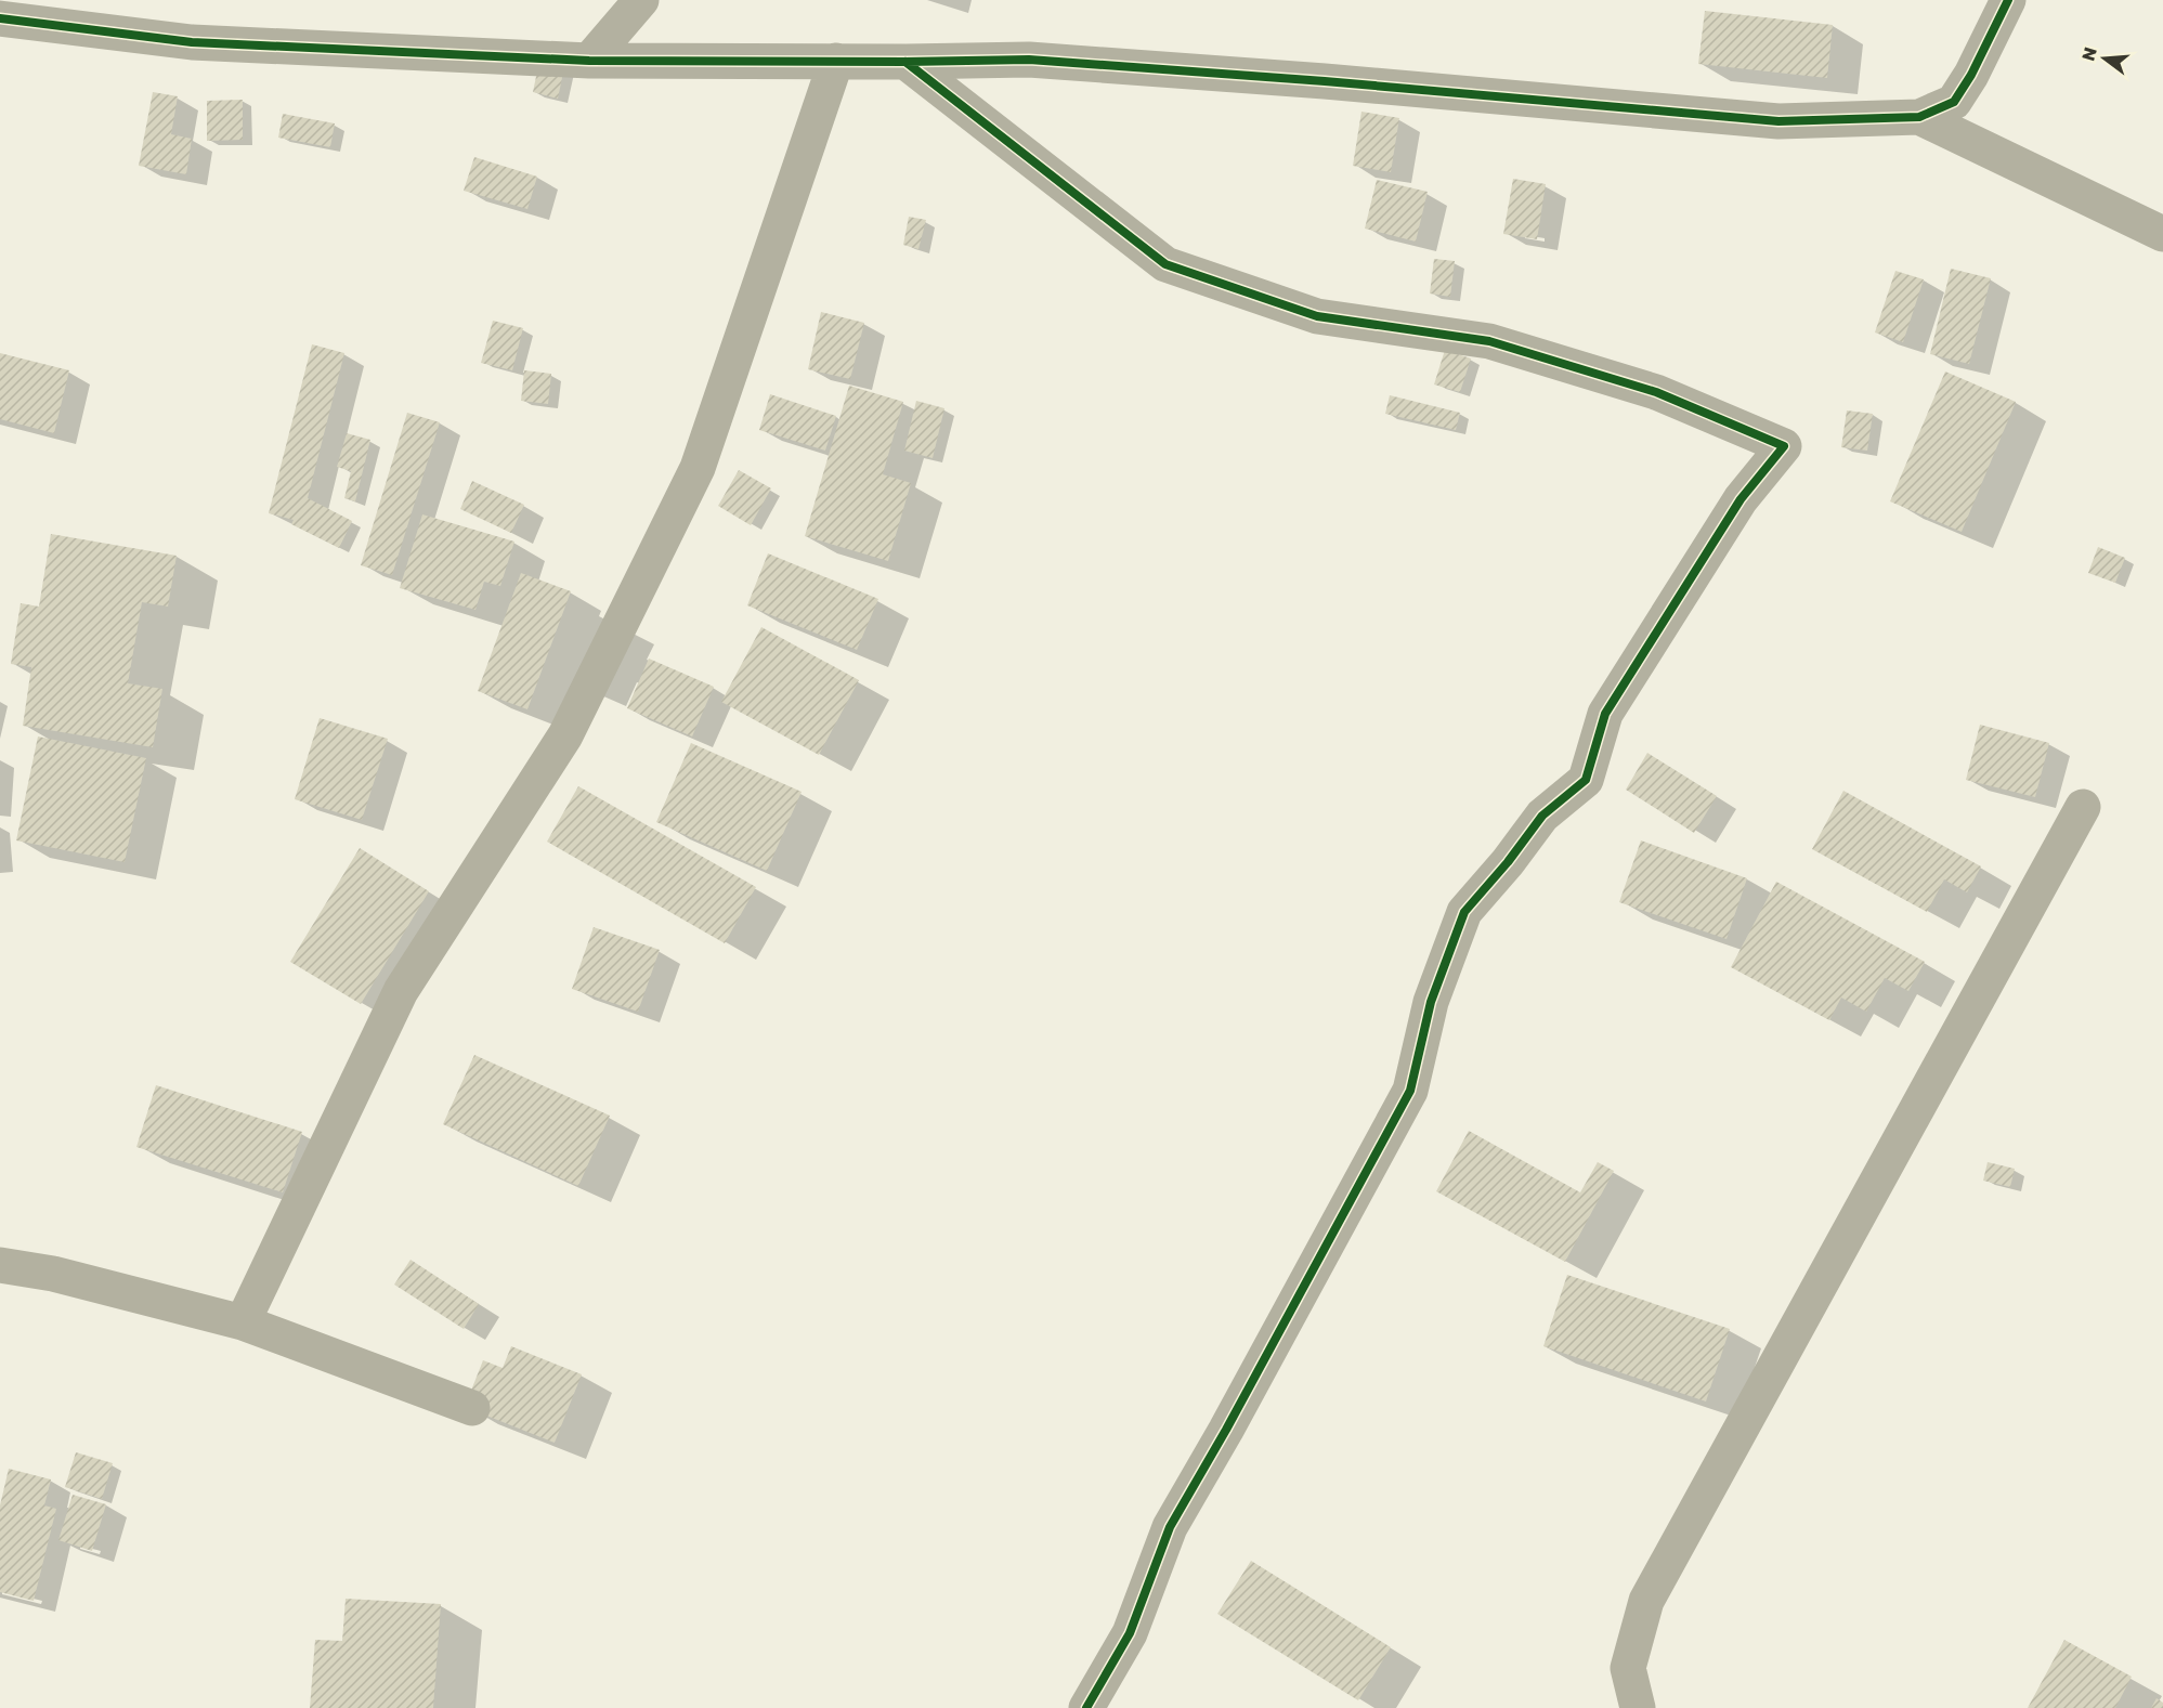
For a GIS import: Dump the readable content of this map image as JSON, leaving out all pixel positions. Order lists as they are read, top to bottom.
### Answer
{
  "north": "left"
}
